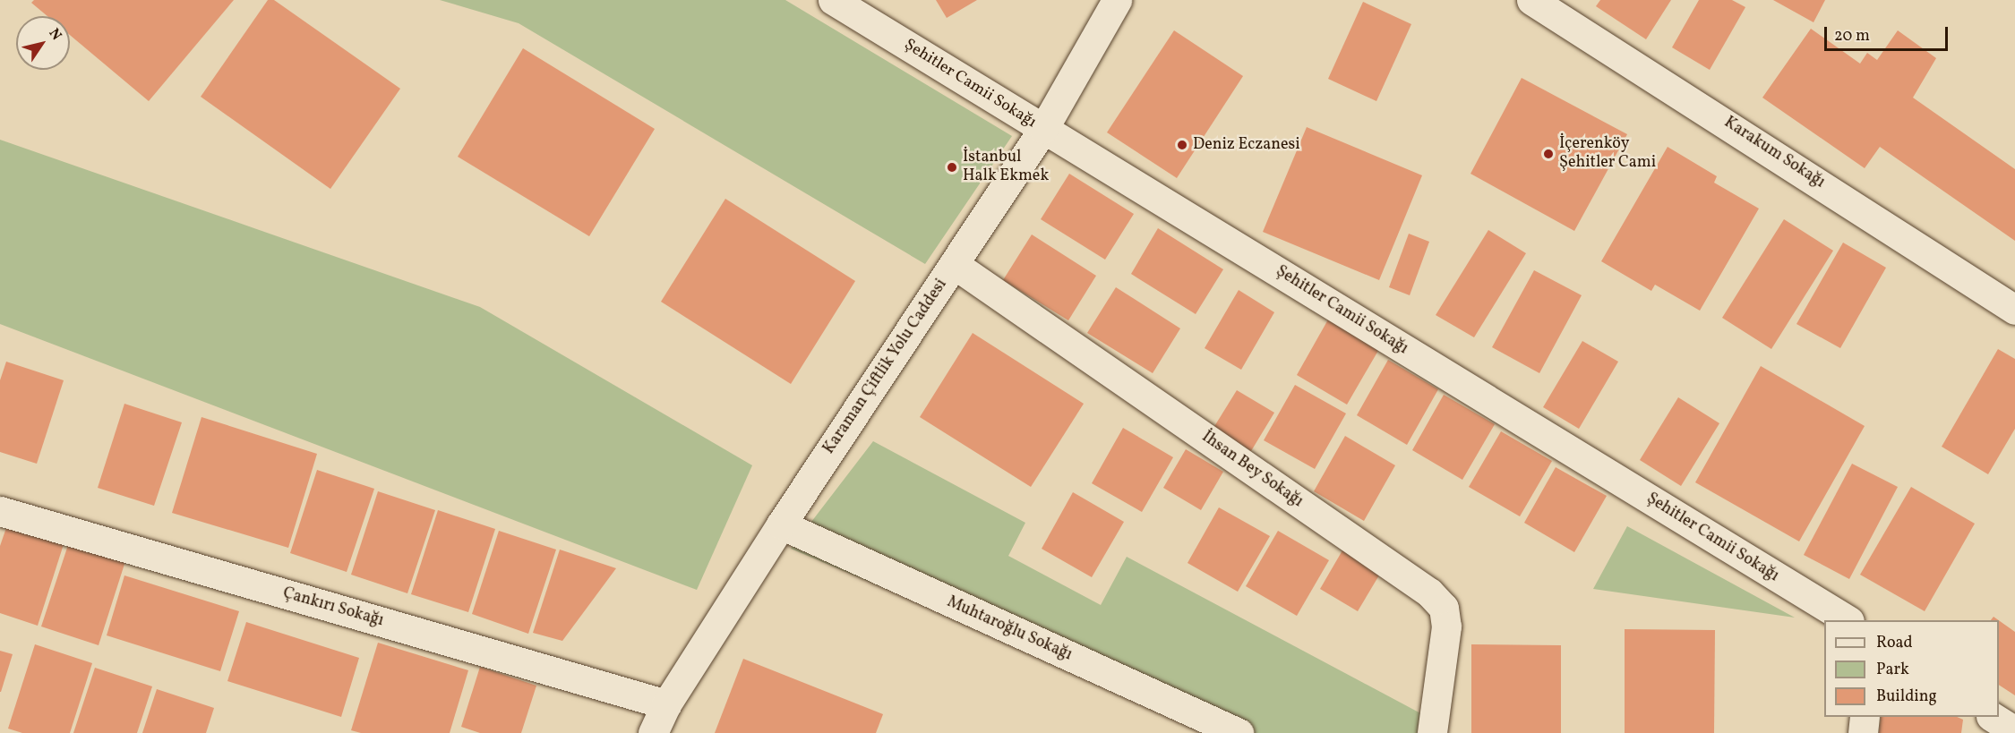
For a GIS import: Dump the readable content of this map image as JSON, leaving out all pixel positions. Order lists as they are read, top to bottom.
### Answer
{
  "streets": {
    "street": [
      "Şehitler Camii Sokağı",
      "Karakum Sokağı",
      "Karaman Çiftlik Yolu Caddesi",
      "İhsan Bey Sokağı",
      "Çankırı Sokağı",
      "Muhtaroğlu Sokağı"
    ]
  },
  "crossings": [
    ["Şehitler Camii Sokağı", "Karaman Çiftlik Yolu Caddesi"],
    ["Karaman Çiftlik Yolu Caddesi", "İhsan Bey Sokağı"],
    ["Karaman Çiftlik Yolu Caddesi", "Çankırı Sokağı"],
    ["Karaman Çiftlik Yolu Caddesi", "Muhtaroğlu Sokağı"]
  ],
  "places": ["Deniz Eczanesi", "İçerenköy Şehitler Cami", "İstanbul Halk Ekmek"],
  "legend": ["Road", "Park", "Building"],
  "scale_bar": "20 m",
  "north": "top right"
}
